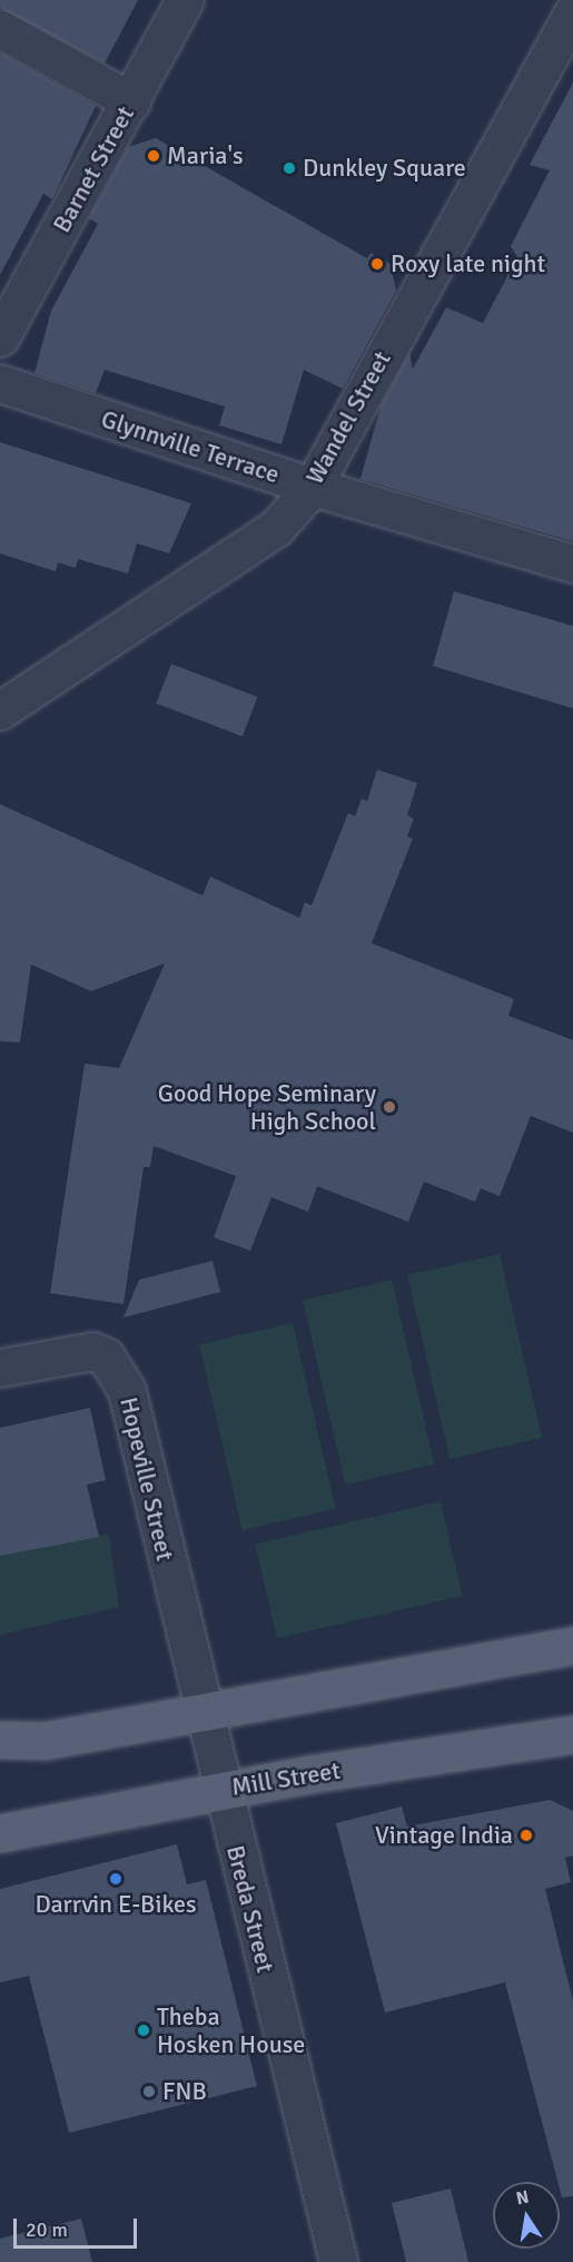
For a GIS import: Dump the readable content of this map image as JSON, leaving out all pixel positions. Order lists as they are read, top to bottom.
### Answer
{
  "streets": {
    "main road": ["Mill Street"],
    "street": [
      "Barnet Street",
      "Wandel Street",
      "Glynnville Terrace",
      "Hopeville Street",
      "Breda Street"
    ]
  },
  "crossings": [
    ["Wandel Street", "Glynnville Terrace"],
    ["Hopeville Street", "Breda Street"],
    ["Mill Street", "Breda Street"]
  ],
  "places": [
    "Maria's",
    "Dunkley Square",
    "Roxy late night",
    "Good Hope Seminary High School",
    "Vintage India",
    "Darrvin E-Bikes",
    "Theba Hosken House",
    "FNB"
  ],
  "scale_bar": "20 m",
  "north": "top"
}
